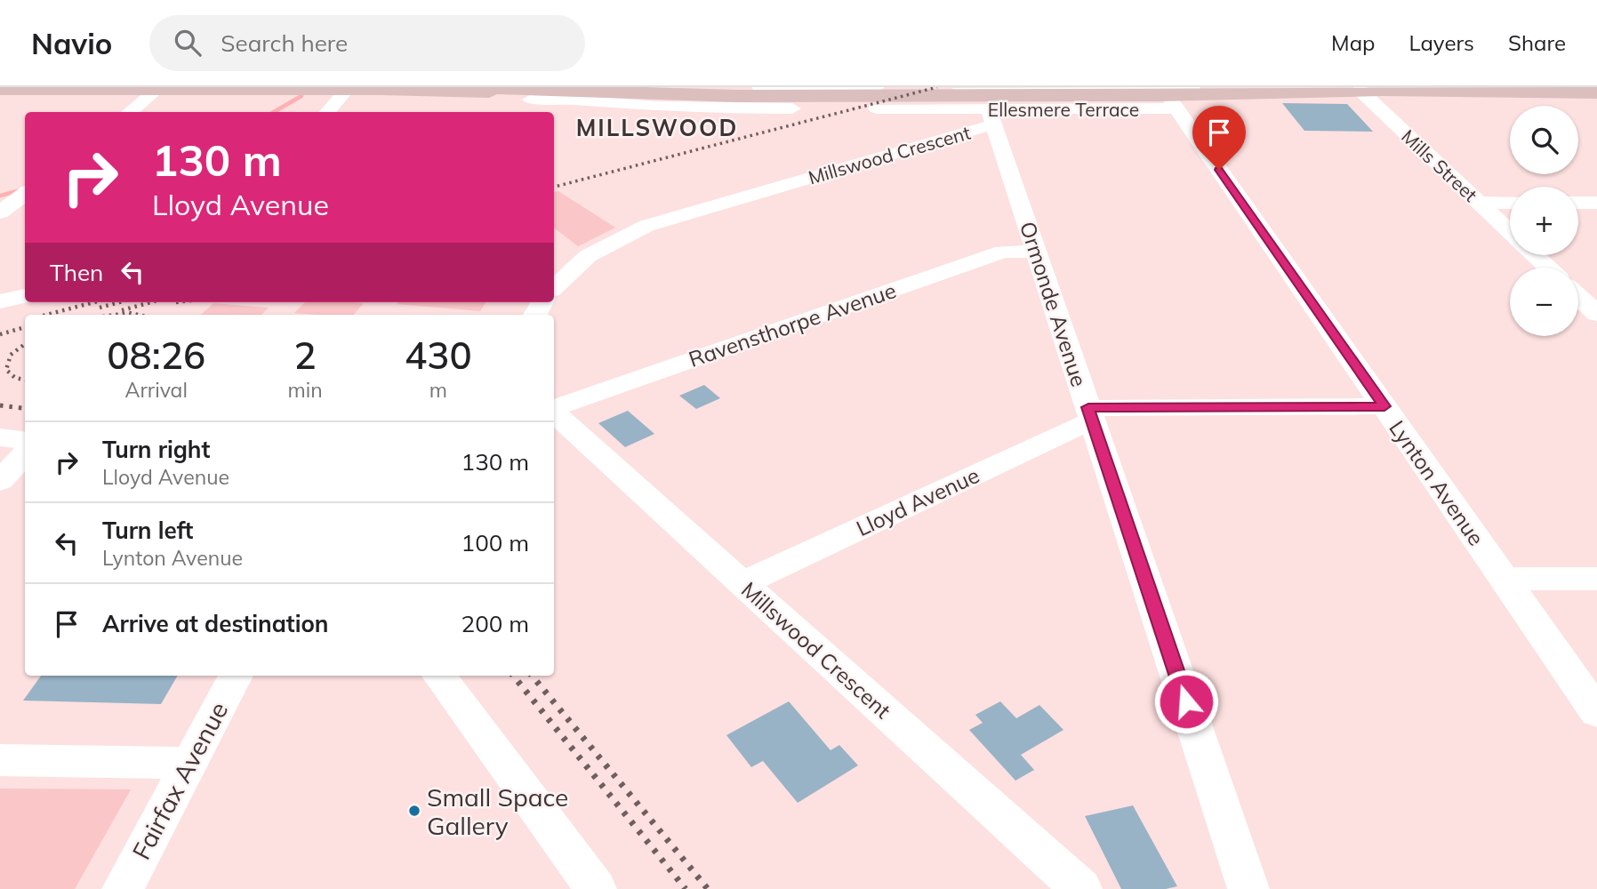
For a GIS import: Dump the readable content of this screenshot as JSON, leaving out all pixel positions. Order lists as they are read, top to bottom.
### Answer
{
  "streets": {
    "street": [
      "Ellesmere Terrace",
      "Millswood Crescent",
      "Mills Street",
      "Ormonde Avenue",
      "Ravensthorpe Avenue",
      "Lynton Avenue",
      "Lloyd Avenue",
      "Fairfax Avenue"
    ]
  },
  "crossings": [
    ["Ellesmere Terrace", "Millswood Crescent"],
    ["Ellesmere Terrace", "Ormonde Avenue"],
    ["Ellesmere Terrace", "Lynton Avenue"],
    ["Millswood Crescent", "Ormonde Avenue"],
    ["Millswood Crescent", "Lloyd Avenue"],
    ["Ormonde Avenue", "Ravensthorpe Avenue"],
    ["Ormonde Avenue", "Lloyd Avenue"],
    ["Lynton Avenue", "Lloyd Avenue"]
  ],
  "districts": ["MILLSWOOD"],
  "places": ["Small Space Gallery"],
  "page": {
    "header": "Navio",
    "search": "Search here",
    "nav": ["Map", "Layers", "Share"],
    "map_buttons": ["+", "−"],
    "turn": ["130 m", "Lloyd Avenue"],
    "then": "Then",
    "eta": [
      "08:26",
      "Arrival",
      "2",
      "min",
      "430",
      "m"
    ],
    "list": [
      {
        "name": "Turn right",
        "note": "Lloyd Avenue",
        "value": "130 m"
      },
      {
        "name": "Turn left",
        "note": "Lynton Avenue",
        "value": "100 m"
      },
      {
        "name": "Arrive at destination",
        "value": "200 m"
      }
    ]
  }
}
